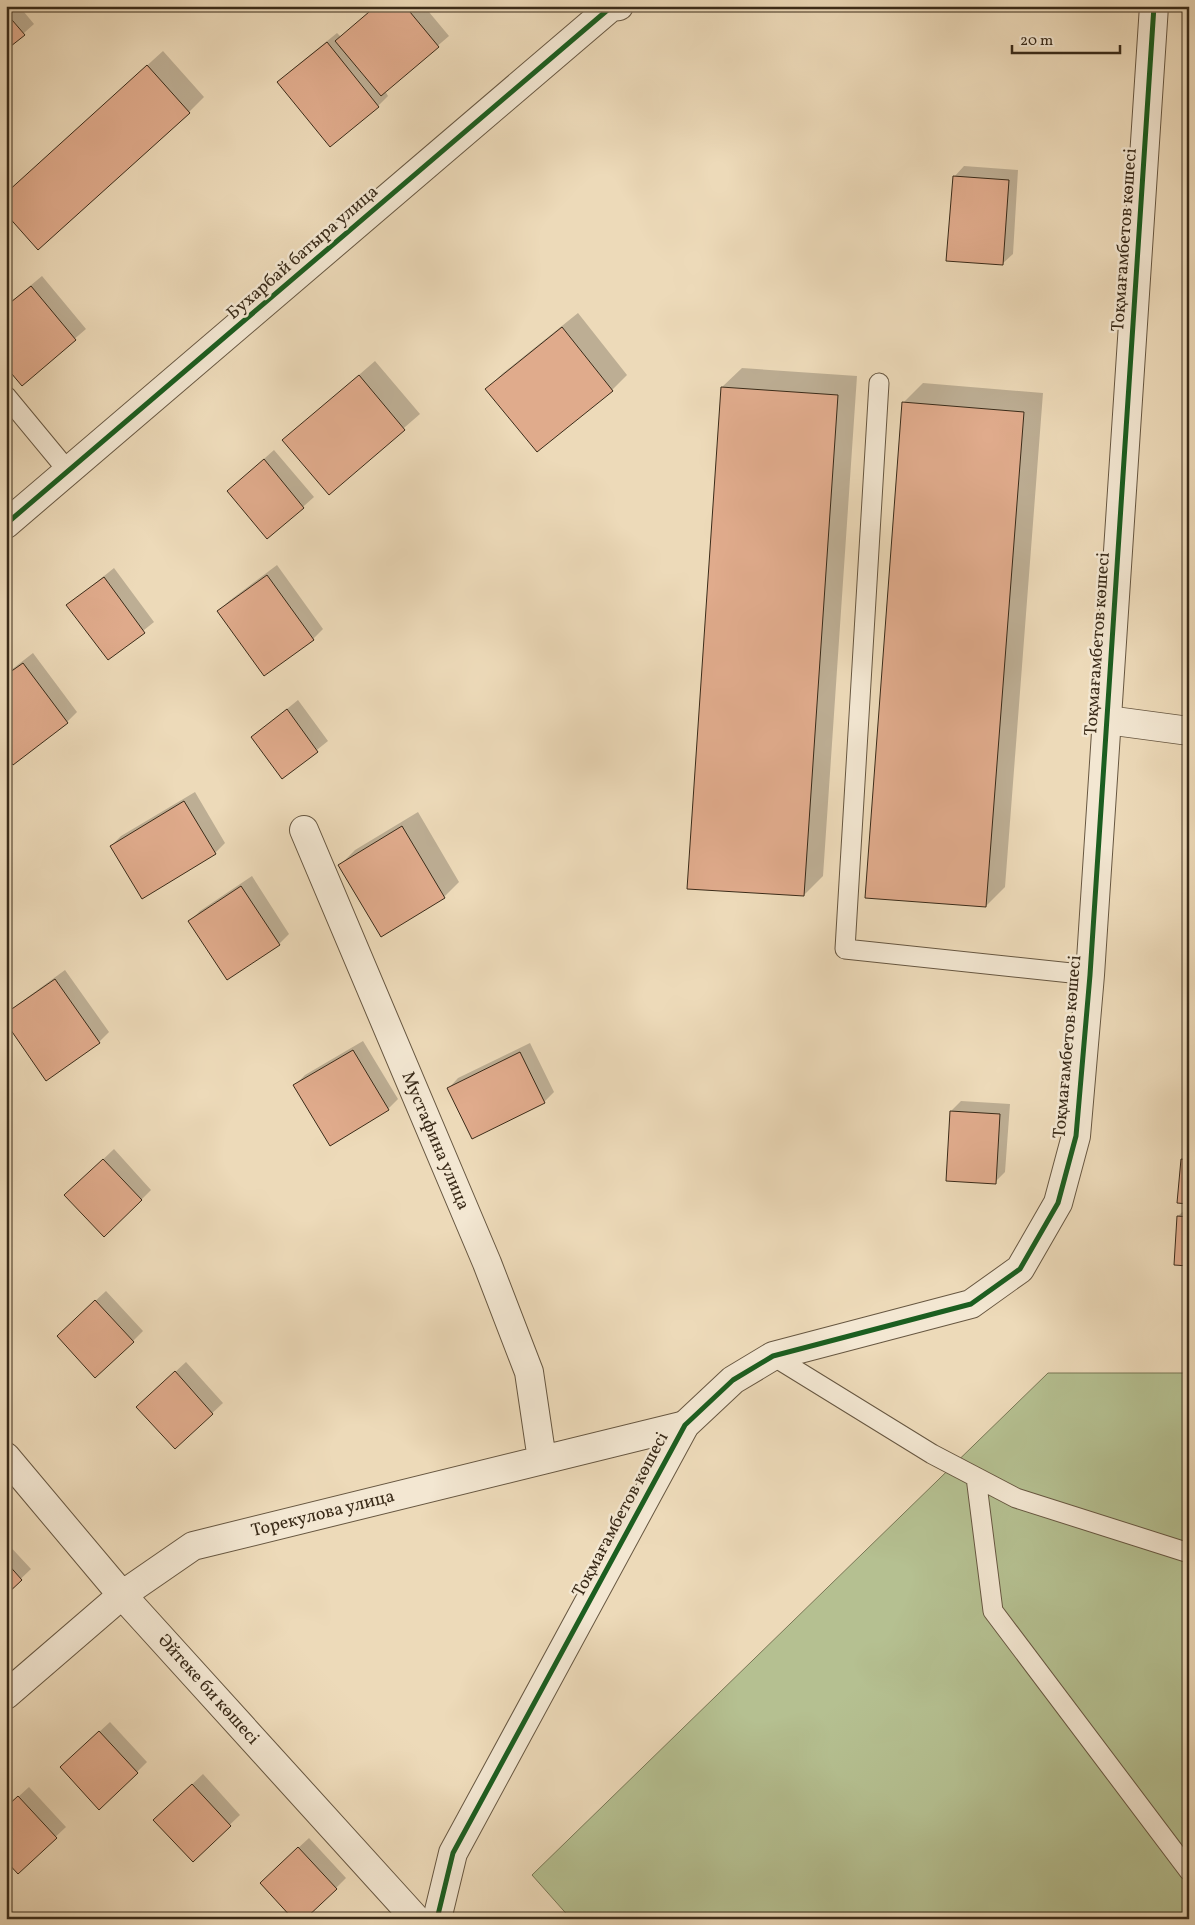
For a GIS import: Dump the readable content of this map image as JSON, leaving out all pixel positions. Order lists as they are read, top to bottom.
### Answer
{
  "streets": {
    "street": [
      "Тоқмағамбетов көшесі",
      "Бухарбай батыра улица",
      "Мустафина улица",
      "Торекулова улица",
      "Әйтеке би көшесі"
    ]
  },
  "crossings": [
    ["Тоқмағамбетов көшесі", "Торекулова улица"],
    ["Мустафина улица", "Торекулова улица"],
    ["Торекулова улица", "Әйтеке би көшесі"]
  ],
  "scale_bar": "20 m"
}
